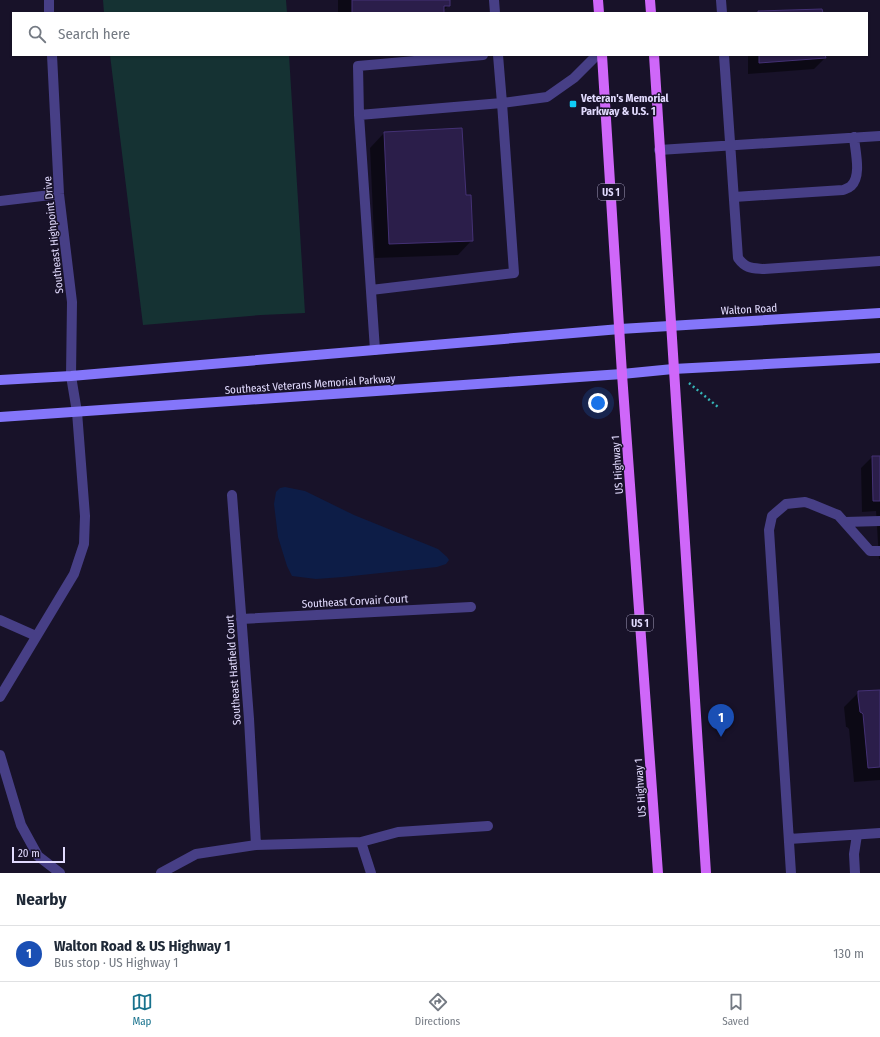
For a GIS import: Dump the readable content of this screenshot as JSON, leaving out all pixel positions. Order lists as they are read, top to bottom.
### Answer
{
  "streets": {
    "main road": [
      "US 1",
      "Walton Road",
      "Southeast Veterans Memorial Parkway",
      "US Highway 1"
    ],
    "street": ["Southeast Highpoint Drive", "Southeast Corvair Court", "Southeast Hatfield Court"]
  },
  "crossings": [
    ["Southeast Highpoint Drive", "Southeast Veterans Memorial Parkway"],
    ["Walton Road", "US Highway 1"],
    ["Southeast Veterans Memorial Parkway", "US Highway 1"],
    ["Southeast Corvair Court", "Southeast Hatfield Court"]
  ],
  "places": {
    "transit": ["Veteran's Memorial Parkway & U.S. 1"]
  },
  "scale_bar": "20 m",
  "page": {
    "search": "Search here",
    "pins": "1",
    "scale": "20 m",
    "heading": "Nearby",
    "list": [
      {
        "mark": "1",
        "name": "Walton Road & US Highway 1",
        "note": "Bus stop · US Highway 1",
        "value": "130 m"
      }
    ],
    "nav": ["Map", "Directions", "Saved"]
  }
}
